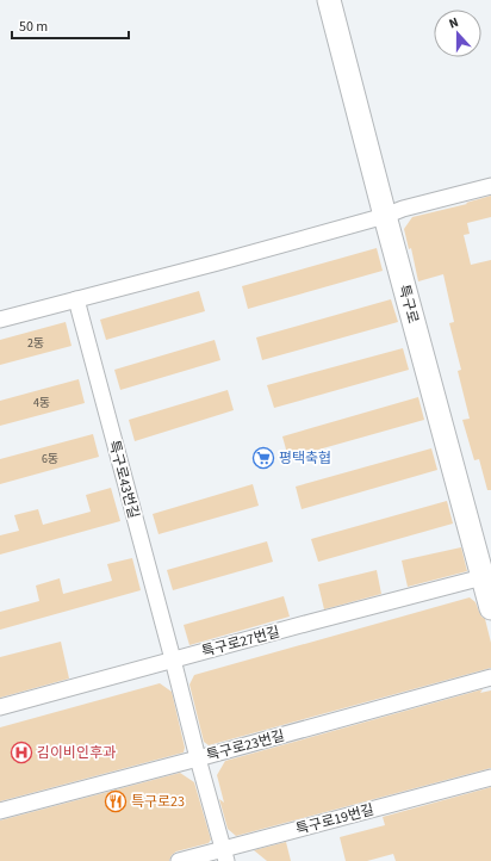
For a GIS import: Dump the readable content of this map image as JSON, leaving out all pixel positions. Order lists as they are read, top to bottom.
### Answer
{
  "streets": {
    "street": [
      "특구로",
      "특구로43번길",
      "특구로27번길",
      "특구로23번길",
      "특구로19번길"
    ]
  },
  "crossings": [
    ["특구로", "특구로27번길"],
    ["특구로43번길", "특구로27번길"],
    ["특구로43번길", "특구로23번길"],
    ["특구로43번길", "특구로19번길"]
  ],
  "places": {
    "supermarket": ["평택축협"],
    "hospital": ["김이비인후과"],
    "restaurant": ["특구로23"]
  },
  "house_numbers": ["2동", "4동", "6동"],
  "scale_bar": "50 m",
  "north": "top"
}
